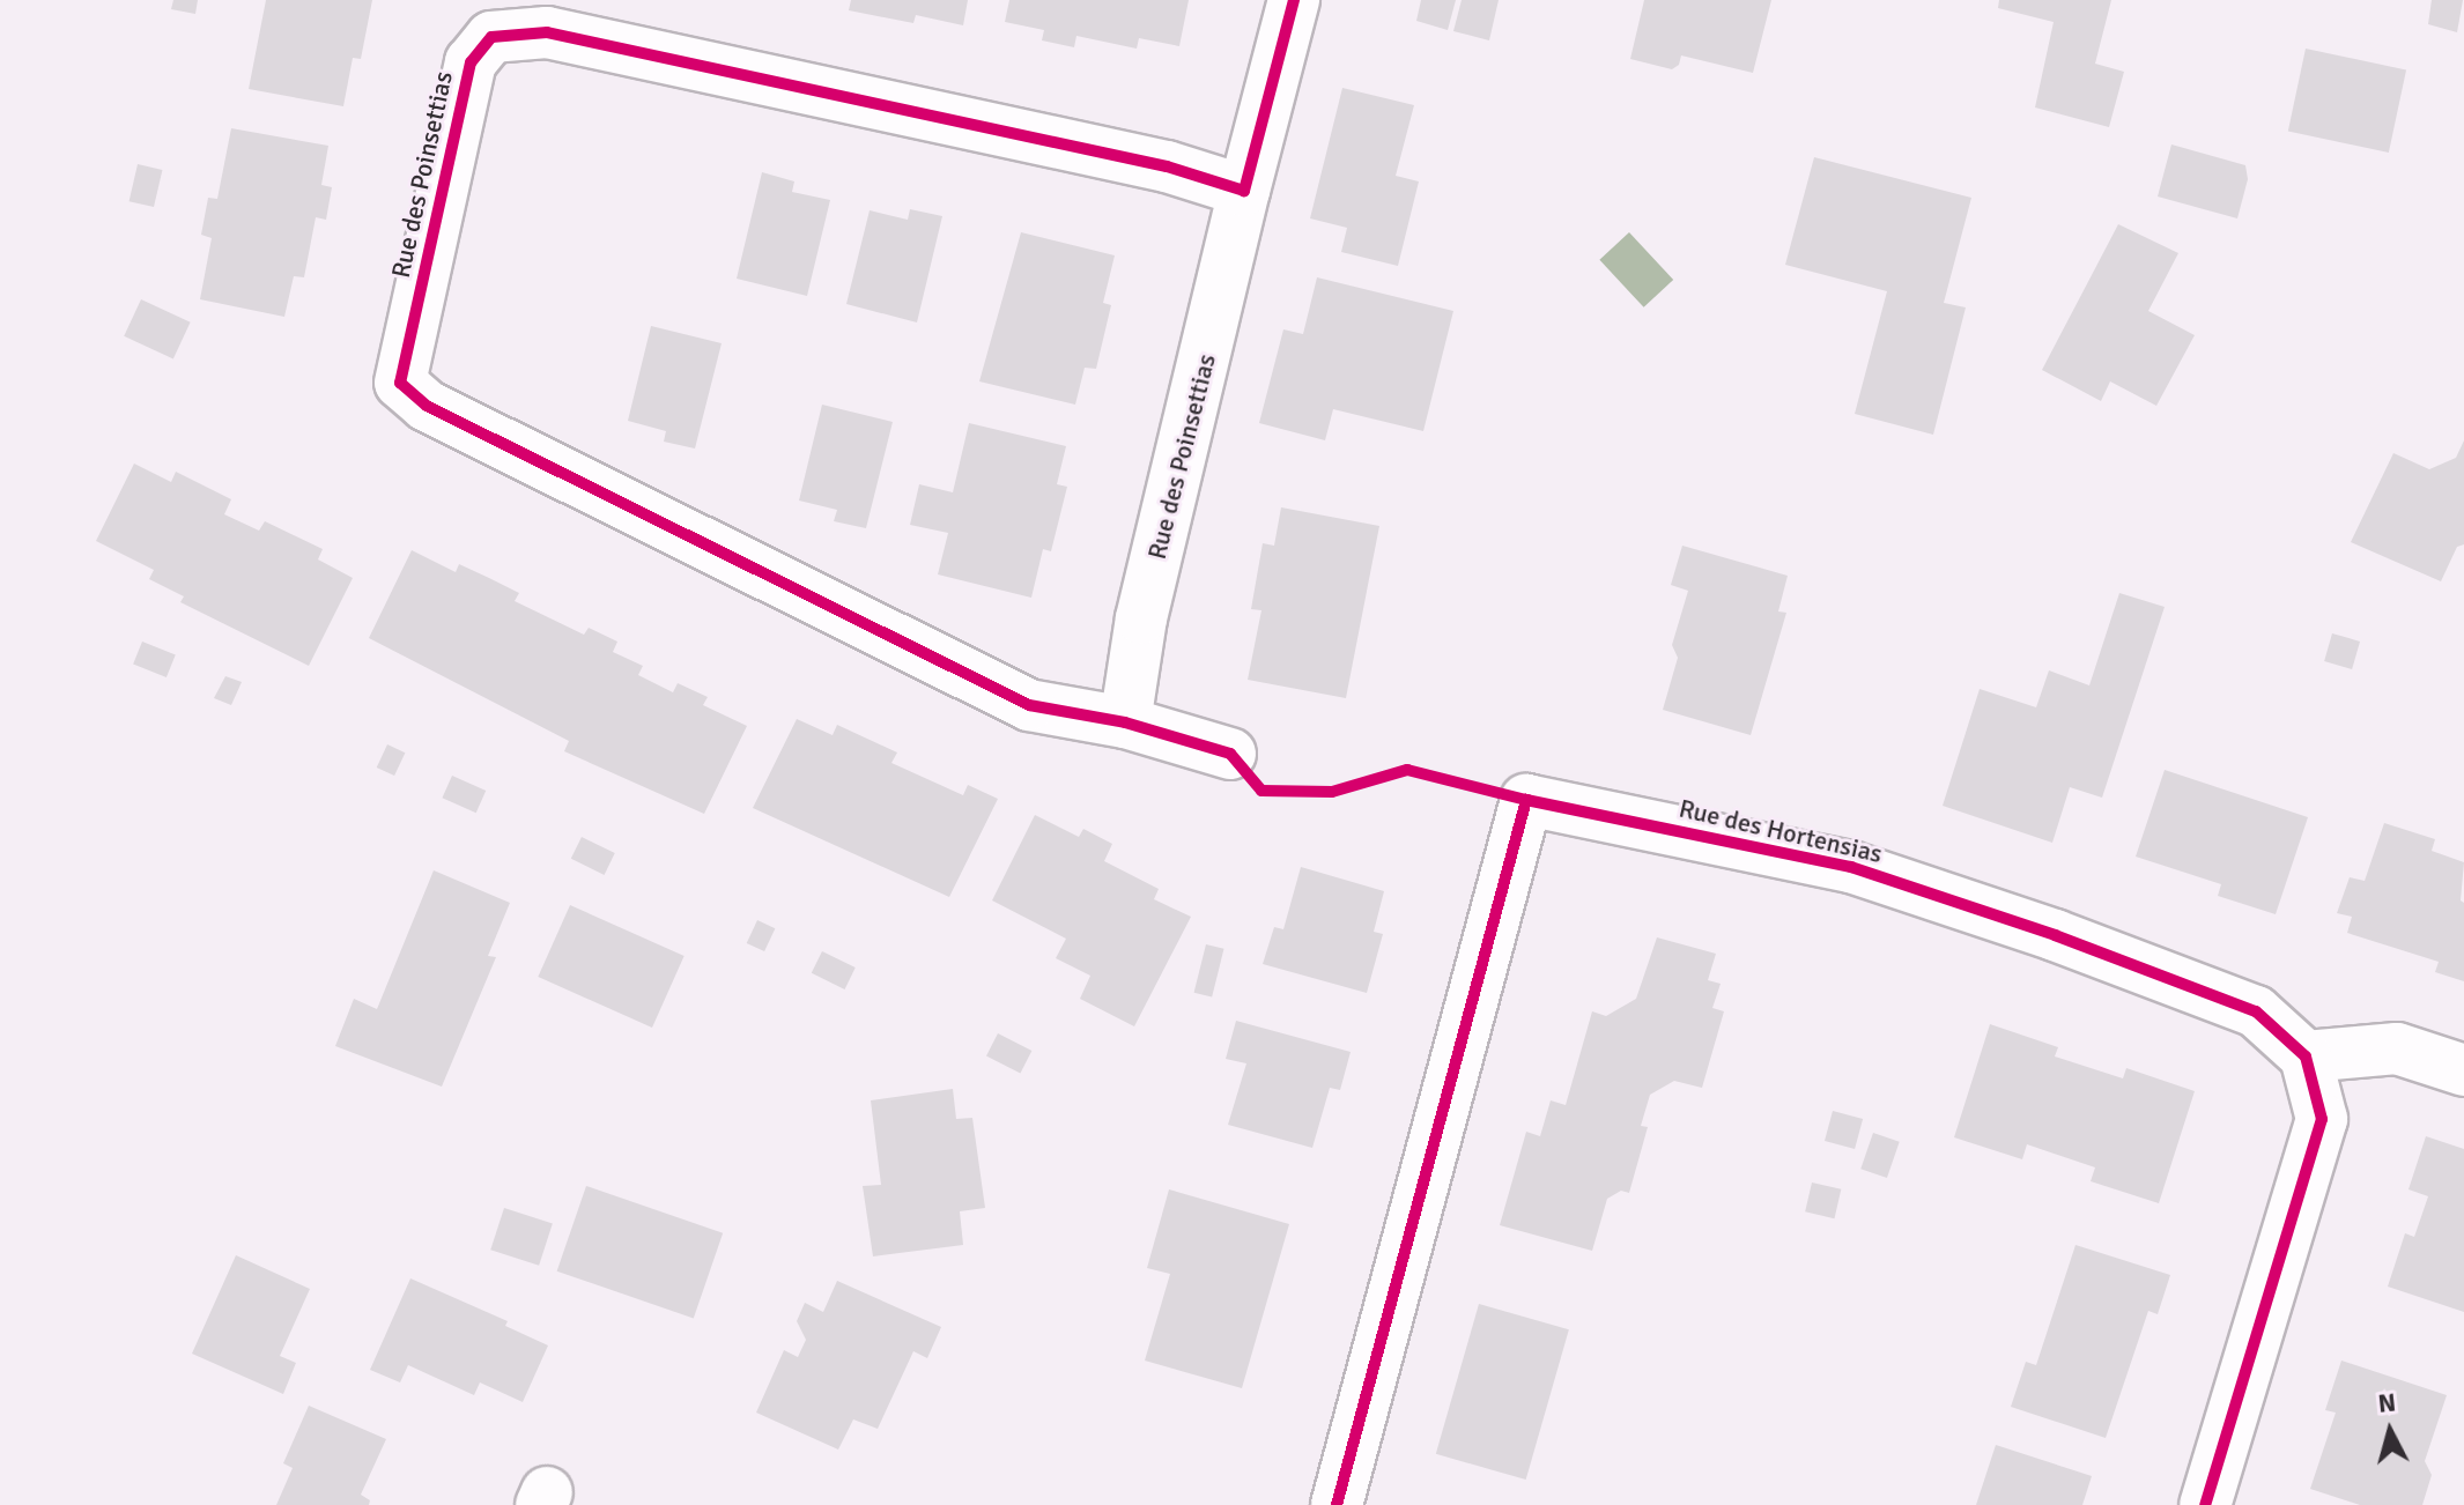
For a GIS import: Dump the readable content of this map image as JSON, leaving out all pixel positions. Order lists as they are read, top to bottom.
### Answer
{
  "streets": {
    "street": ["Rue des Poinsettias", "Rue des Hortensias"]
  },
  "north": "top"
}
